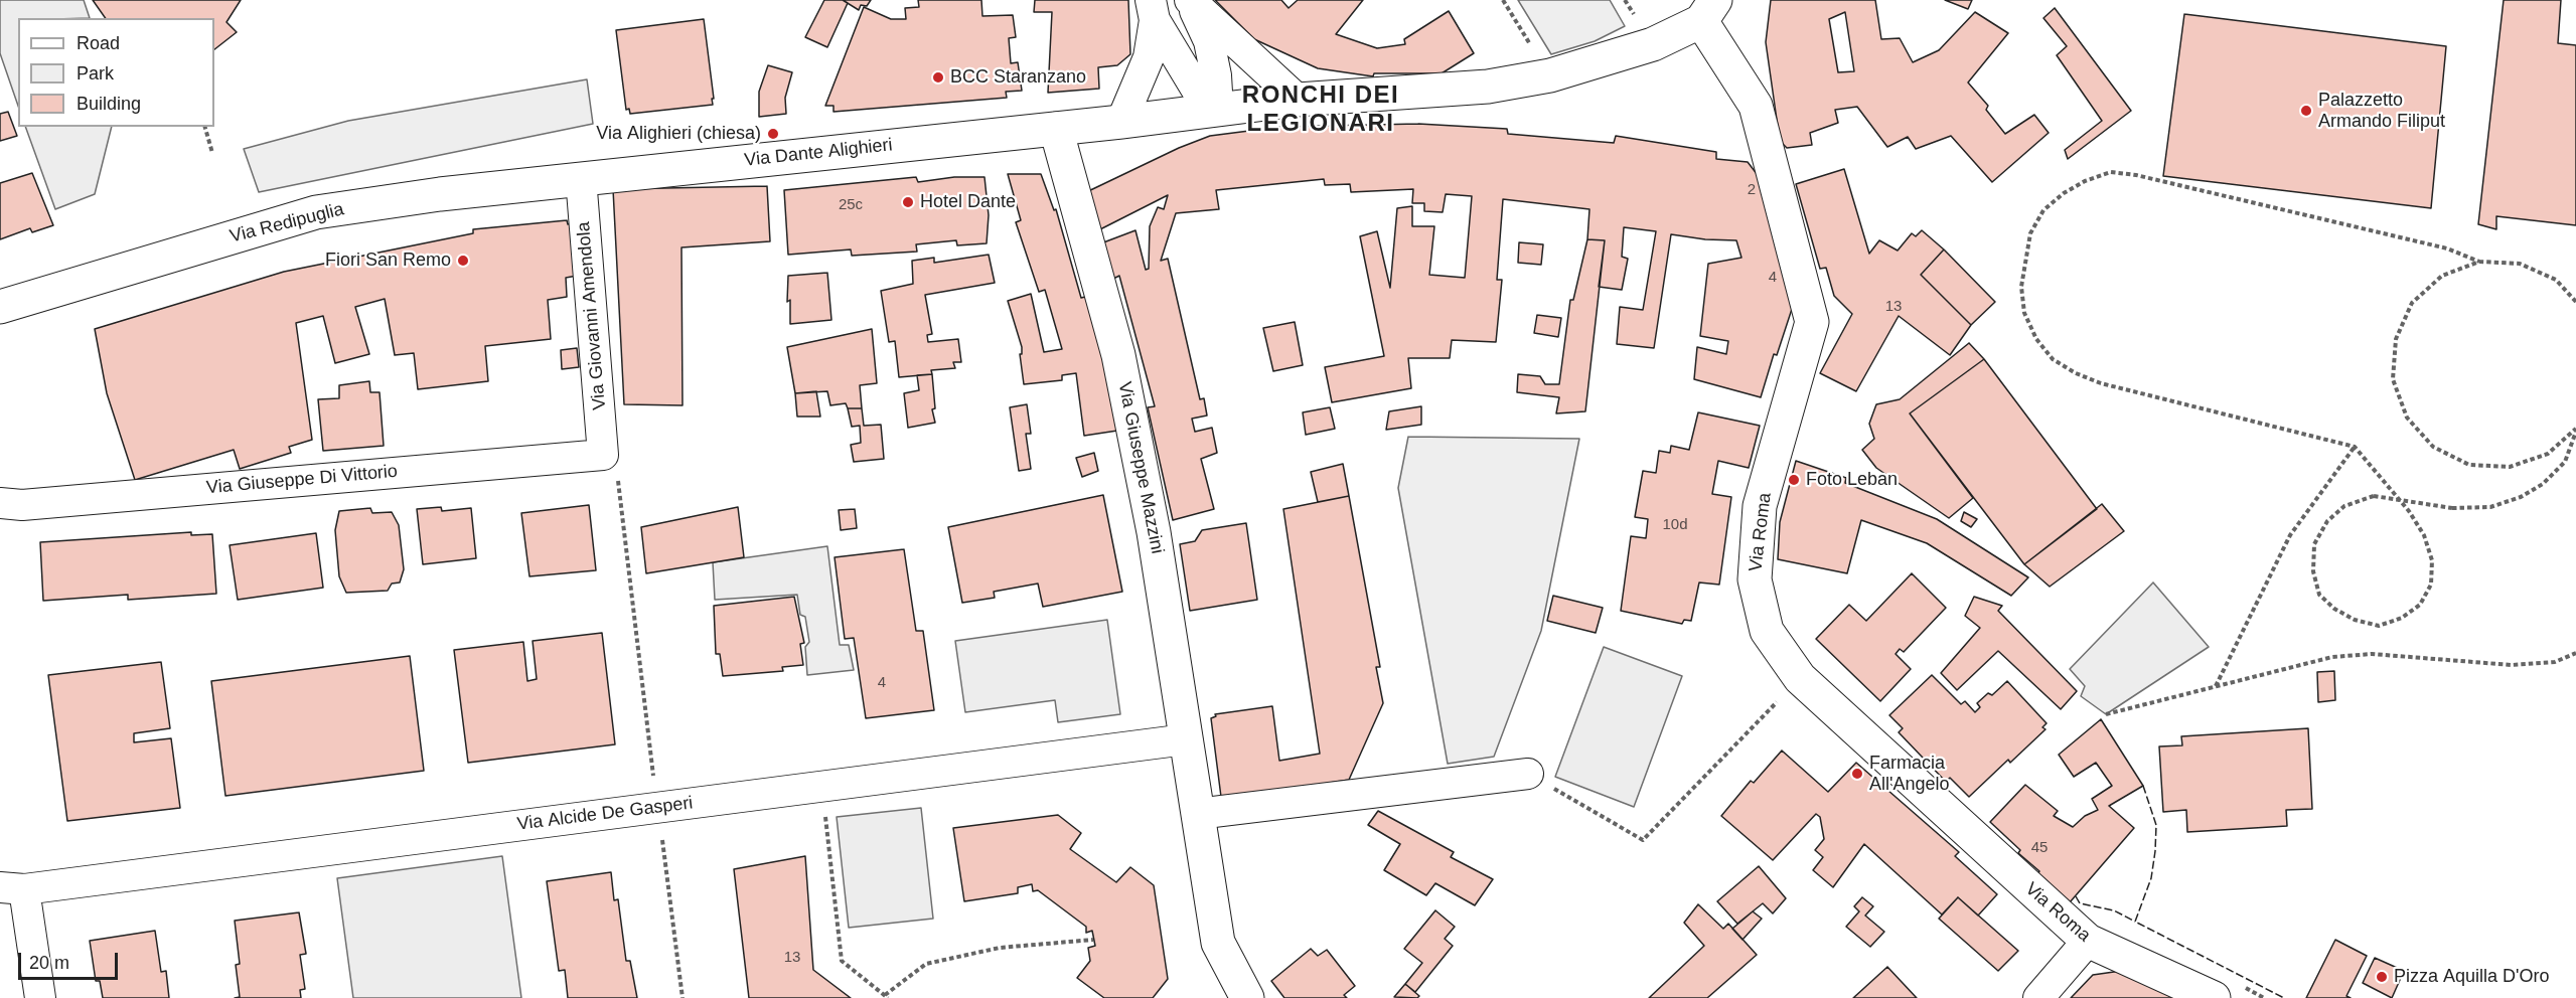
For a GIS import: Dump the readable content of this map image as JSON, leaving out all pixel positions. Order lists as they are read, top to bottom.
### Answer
{
  "streets": {
    "street": [
      "Via Dante Alighieri",
      "Via Redipuglia",
      "Via Giovanni Amendola",
      "Via Giuseppe Mazzini",
      "Via Giuseppe Di Vittorio",
      "Via Roma",
      "Via Alcide De Gasperi"
    ]
  },
  "crossings": [
    ["Via Dante Alighieri", "Via Redipuglia"],
    ["Via Dante Alighieri", "Via Giovanni Amendola"],
    ["Via Dante Alighieri", "Via Giuseppe Mazzini"],
    ["Via Dante Alighieri", "Via Roma"],
    ["Via Redipuglia", "Via Giovanni Amendola"],
    ["Via Giovanni Amendola", "Via Giuseppe Di Vittorio"],
    ["Via Giuseppe Mazzini", "Via Alcide De Gasperi"]
  ],
  "districts": ["RONCHI DEI LEGIONARI"],
  "places": [
    "BCC Staranzano",
    "Palazzetto Armando Filiput",
    "Via Alighieri (chiesa)",
    "Hotel Dante",
    "Fiori San Remo",
    "Foto Leban",
    "Farmacia All'Angelo",
    "Pizza Aquilla D'Oro"
  ],
  "house_numbers": [
    "2",
    "25c",
    "4",
    "13",
    "10d",
    "4",
    "45",
    "13"
  ],
  "legend": ["Road", "Park", "Building"],
  "scale_bar": "20 m"
}
